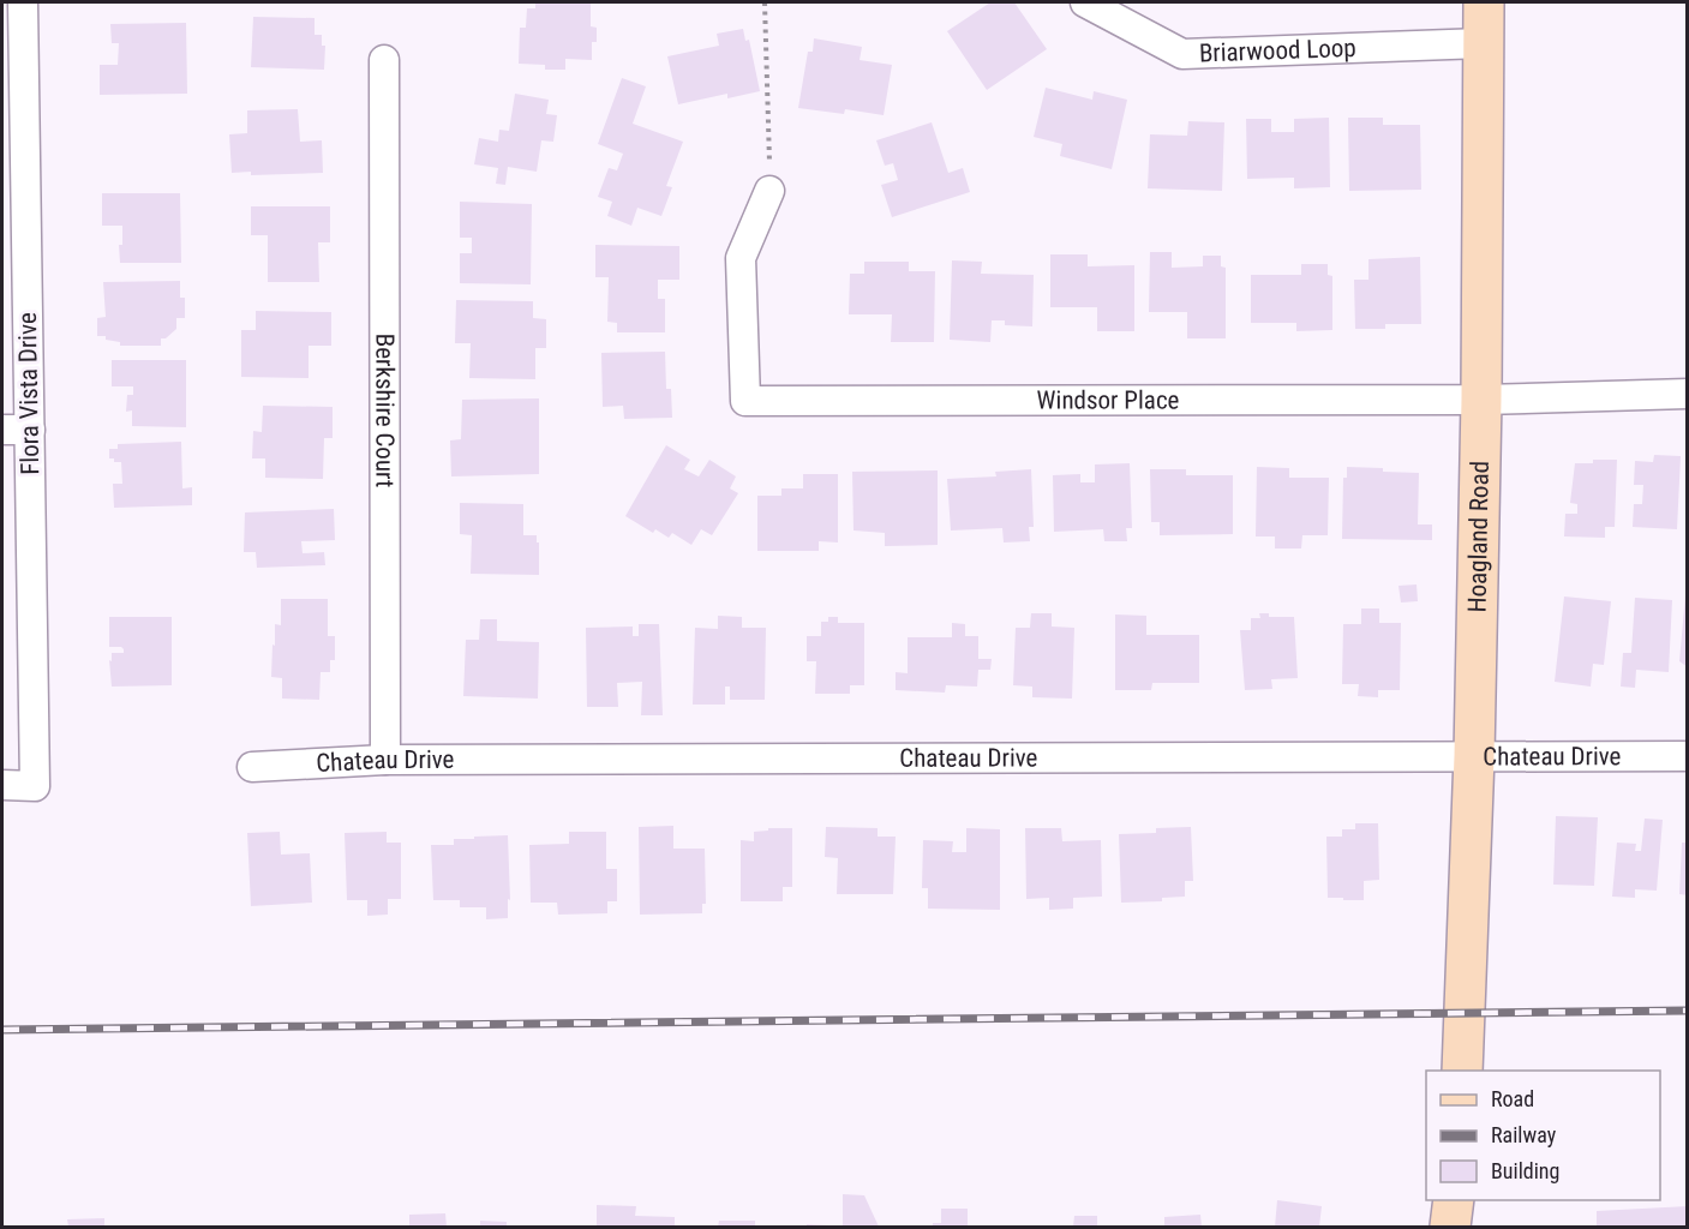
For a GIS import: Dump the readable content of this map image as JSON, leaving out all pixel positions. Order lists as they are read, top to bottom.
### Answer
{
  "streets": {
    "street": [
      "Briarwood Loop",
      "Flora Vista Drive",
      "Windsor Place",
      "Berkshire Court",
      "Hoagland Road",
      "Chateau Drive"
    ]
  },
  "crossings": [
    ["Briarwood Loop", "Hoagland Road"],
    ["Windsor Place", "Hoagland Road"],
    ["Berkshire Court", "Chateau Drive"],
    ["Hoagland Road", "Chateau Drive"]
  ],
  "legend": ["Road", "Railway", "Building"]
}
